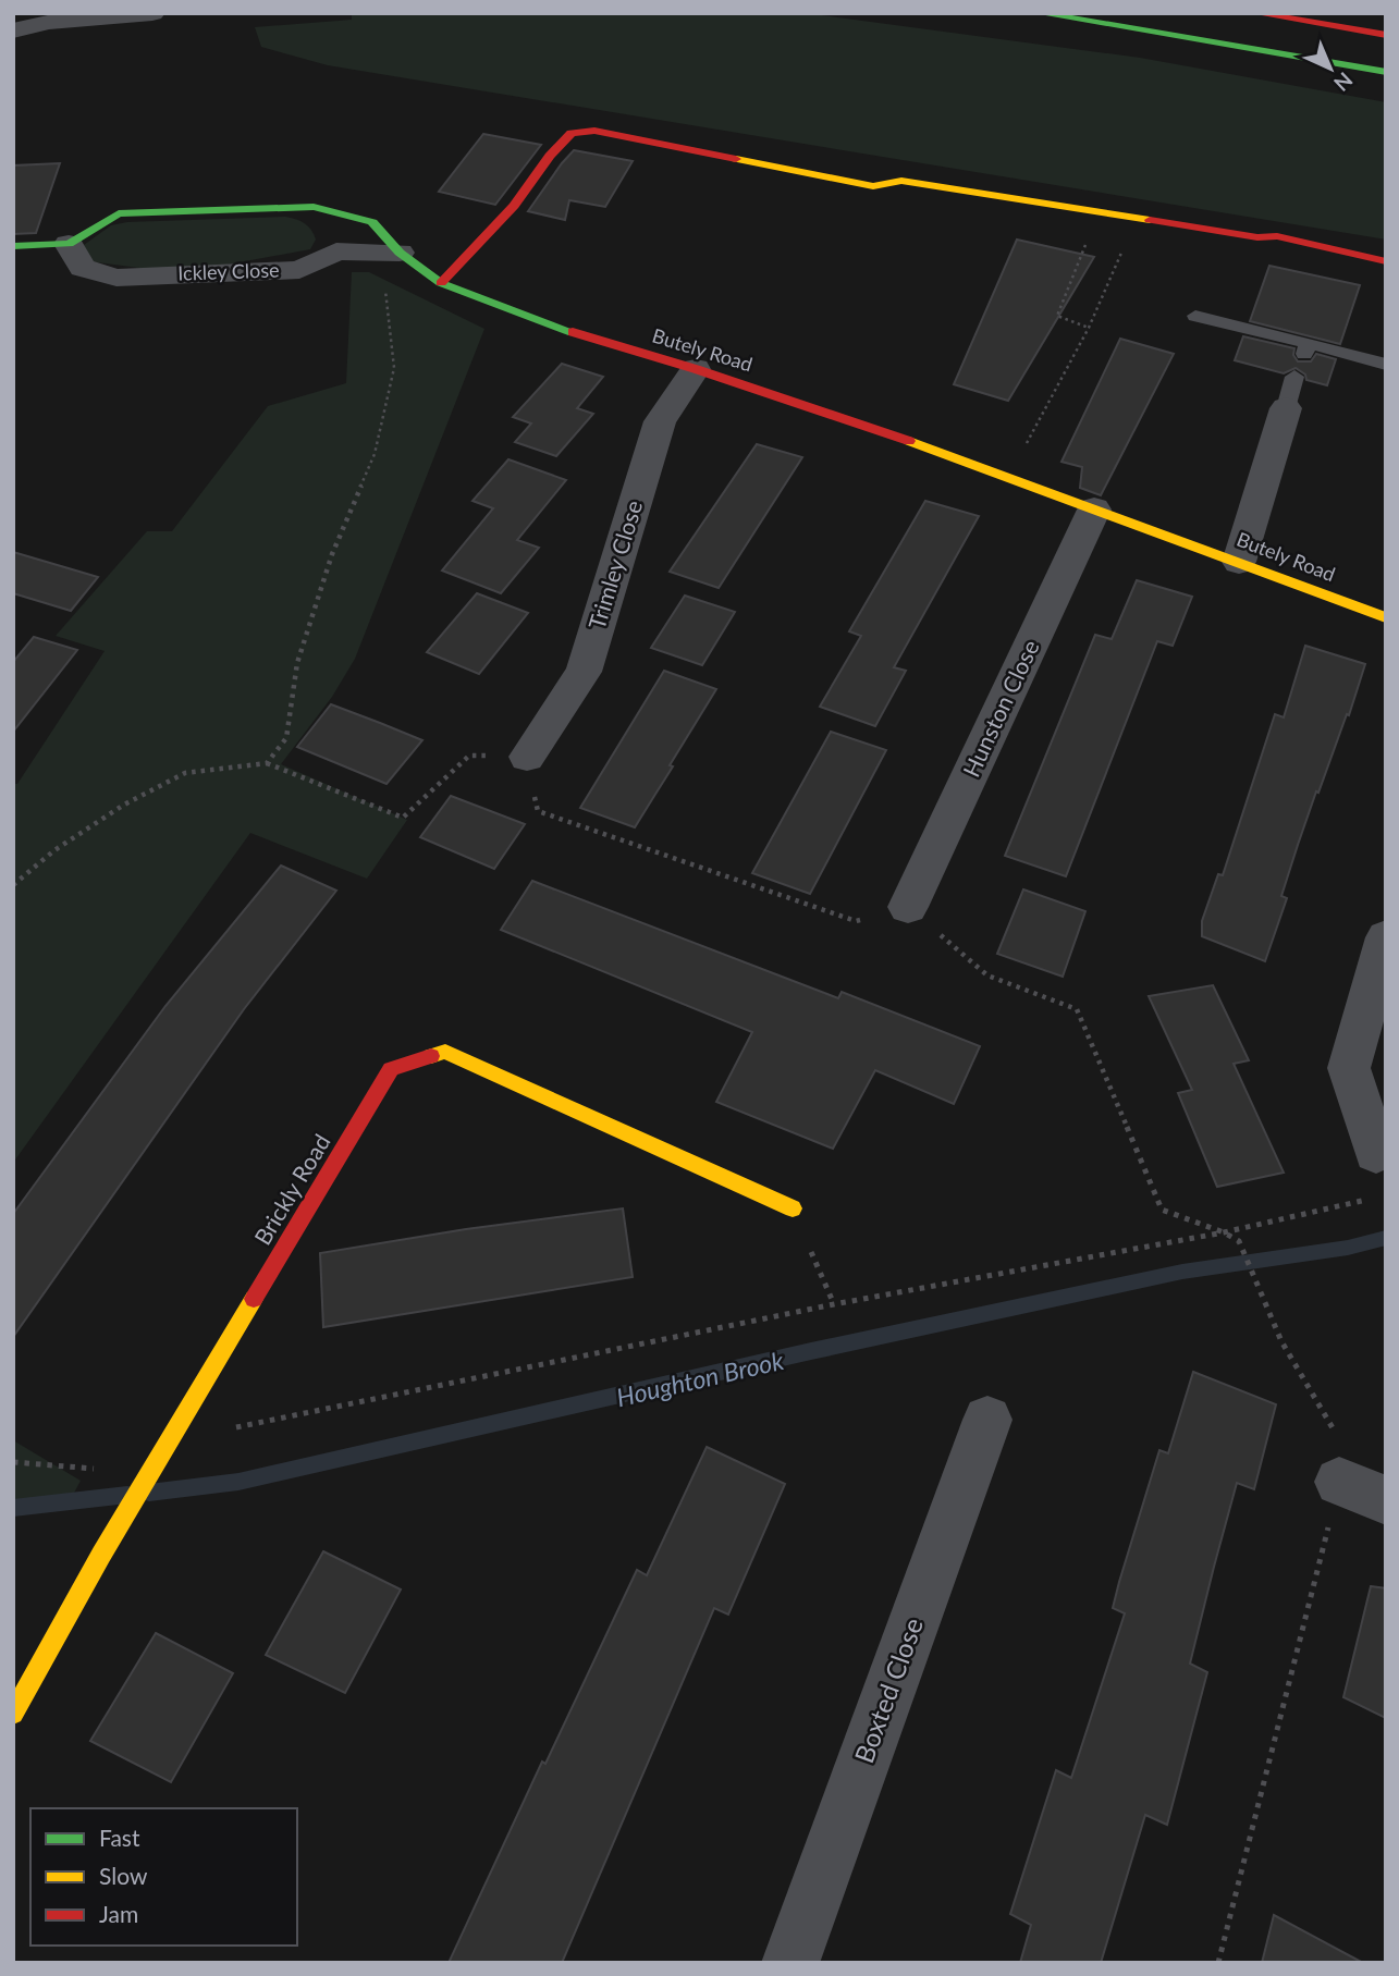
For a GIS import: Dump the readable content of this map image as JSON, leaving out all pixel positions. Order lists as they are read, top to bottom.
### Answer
{
  "streets": {
    "main road": ["Butely Road", "Brickly Road"],
    "street": [
      "Ickley Close",
      "Trimley Close",
      "Hunston Close",
      "Boxted Close"
    ]
  },
  "crossings": [
    ["Ickley Close", "Butely Road"],
    ["Butely Road", "Trimley Close"],
    ["Butely Road", "Hunston Close"]
  ],
  "water": ["Houghton Brook"],
  "legend": ["Fast", "Slow", "Jam"],
  "north": "bottom right"
}
